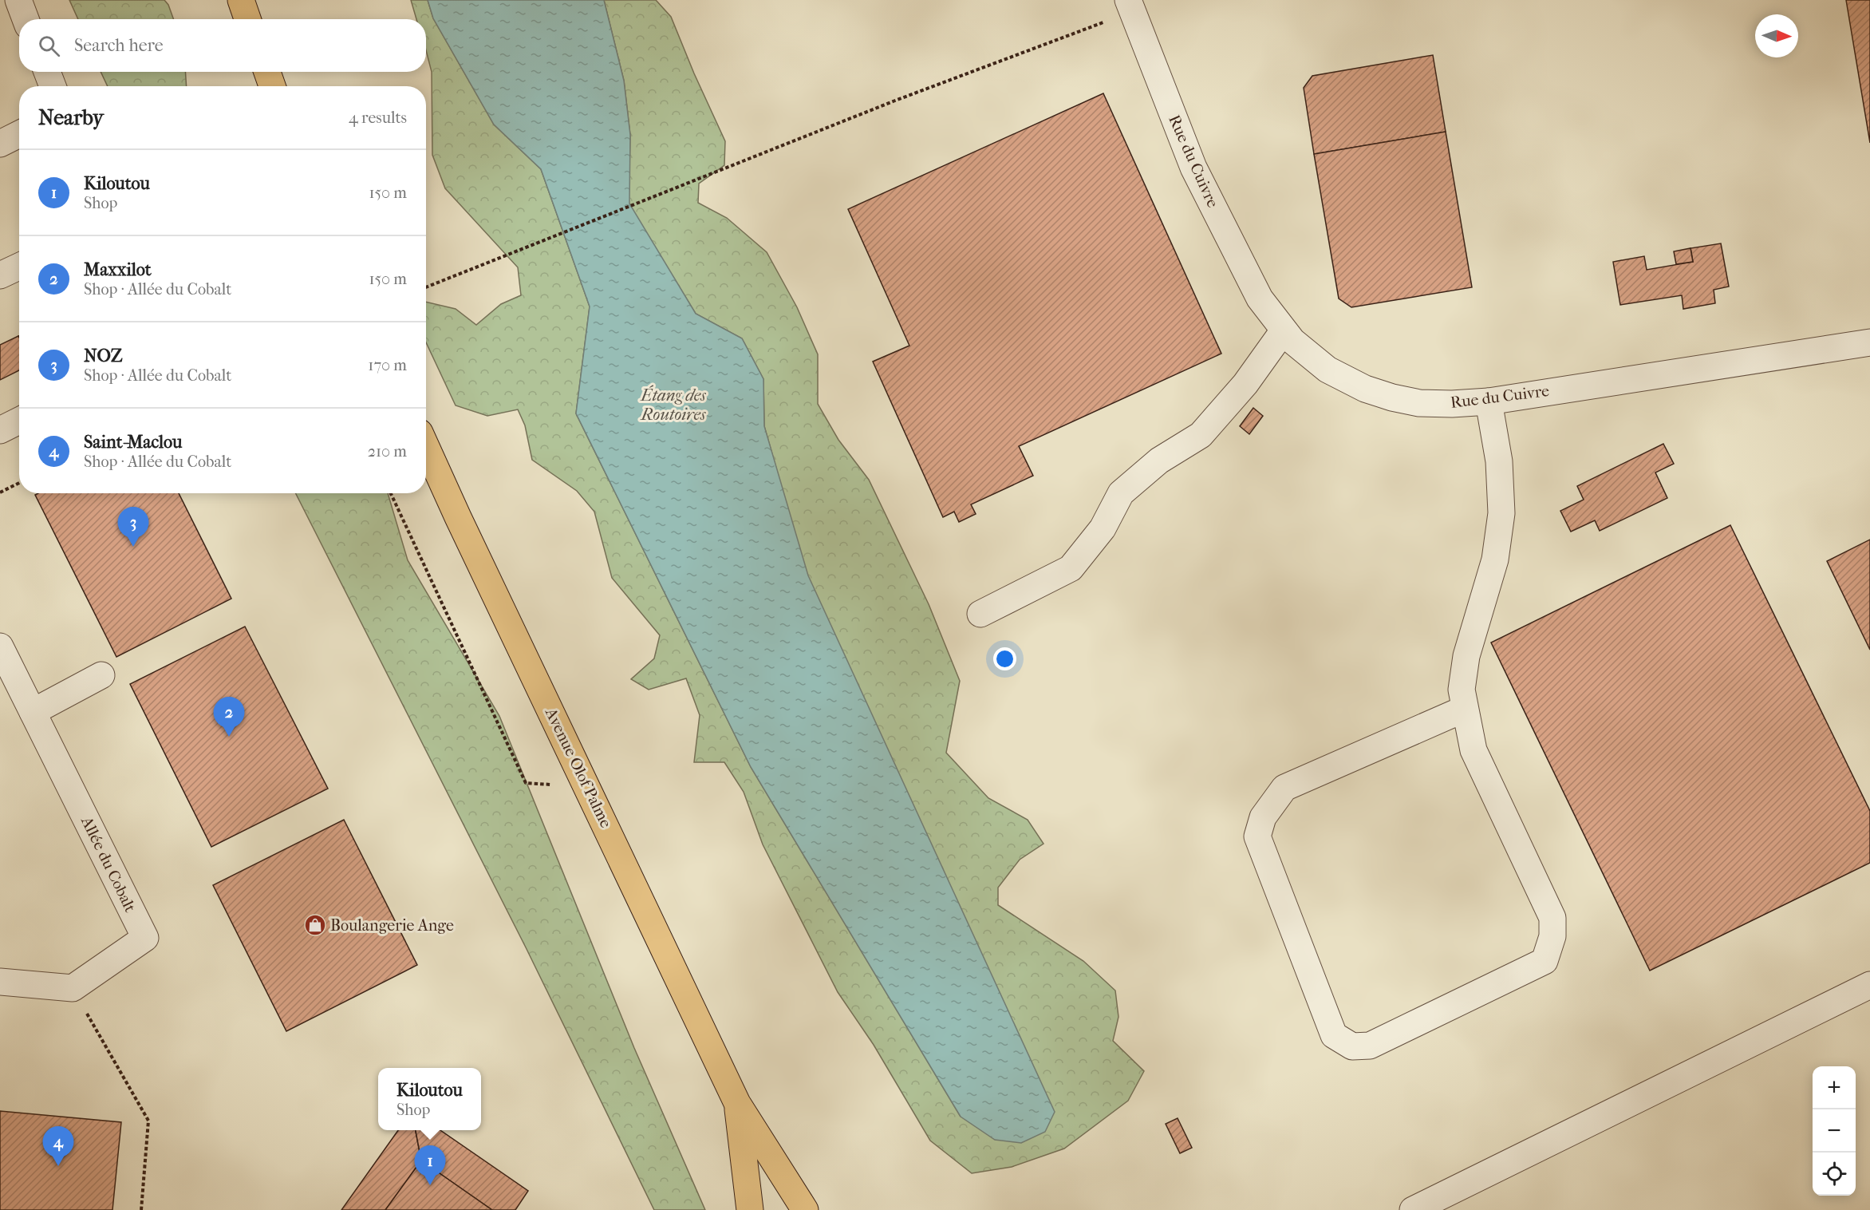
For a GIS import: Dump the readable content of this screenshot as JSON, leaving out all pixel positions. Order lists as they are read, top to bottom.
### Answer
{
  "streets": {
    "main road": ["Avenue Olof Palme"],
    "street": ["Rue du Cuivre", "Allée du Cobalt"]
  },
  "water": ["Étang des Routoires"],
  "places": {
    "shop": ["Boulangerie Ange"]
  },
  "north": "right",
  "page": {
    "search": "Search here",
    "heading": ["Nearby", "4 results"],
    "list": [
      {
        "mark": "1",
        "name": "Kiloutou",
        "note": "Shop",
        "value": "150 m"
      },
      {
        "mark": "2",
        "name": "Maxxilot",
        "note": "Shop · Allée du Cobalt",
        "value": "150 m"
      },
      {
        "mark": "3",
        "name": "NOZ",
        "note": "Shop · Allée du Cobalt",
        "value": "170 m"
      },
      {
        "mark": "4",
        "name": "Saint-Maclou",
        "note": "Shop · Allée du Cobalt",
        "value": "210 m"
      }
    ],
    "pins": [
      "3",
      "2",
      "4",
      "1"
    ],
    "map_buttons": ["+", "−"],
    "popup": ["Kiloutou", "Shop"]
  }
}
